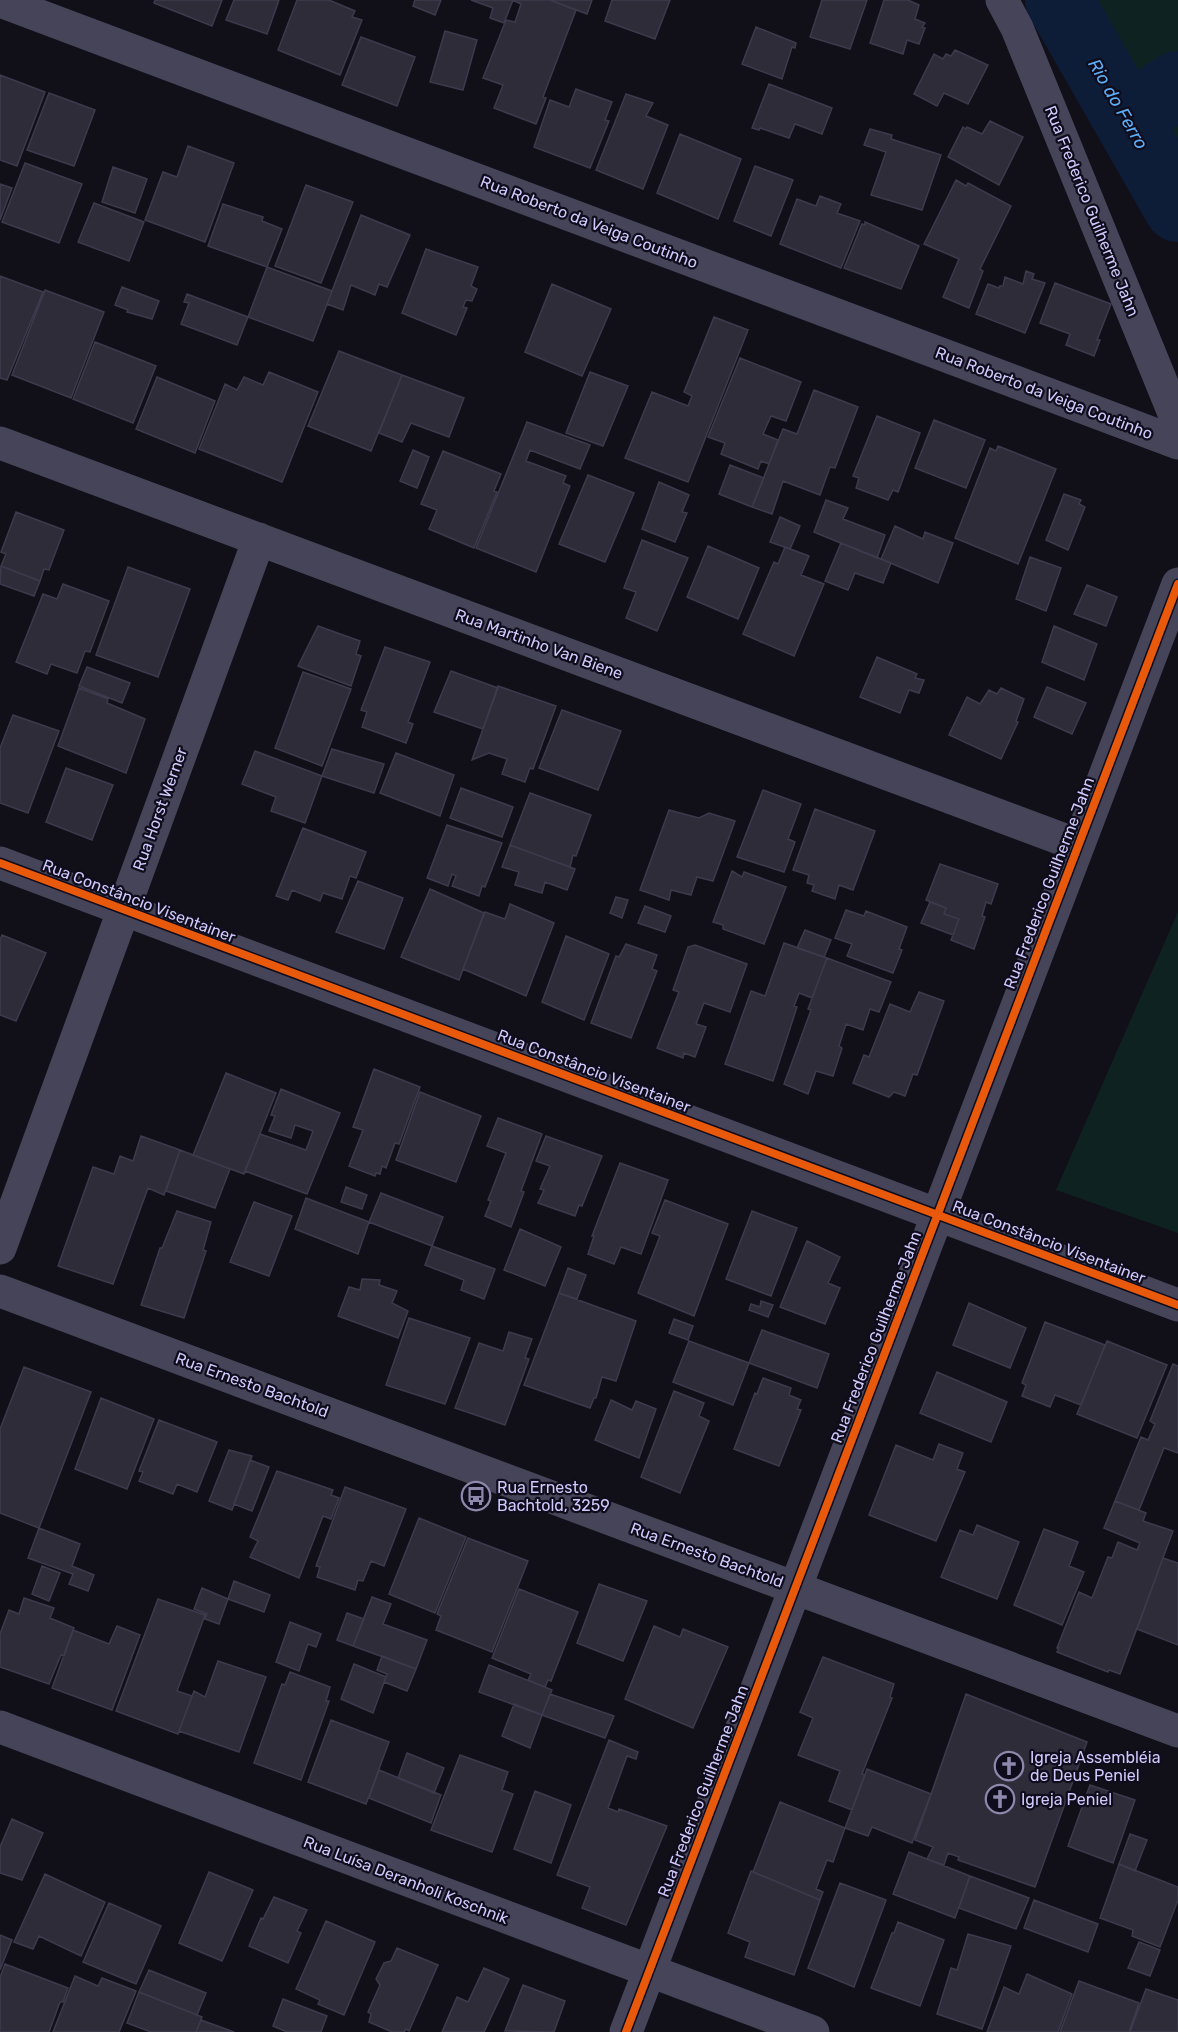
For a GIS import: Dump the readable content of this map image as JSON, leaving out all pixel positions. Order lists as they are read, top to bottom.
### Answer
{
  "streets": {
    "street": [
      "Rua Frederico Guilherme Jahn",
      "Rua Roberto da Veiga Coutinho",
      "Rua Martinho Van Biene",
      "Rua Horst Werner",
      "Rua Constâncio Visentainer",
      "Rua Ernesto Bachtold",
      "Rua Luísa Deranholi Koschnik"
    ]
  },
  "crossings": [
    ["Rua Frederico Guilherme Jahn", "Rua Martinho Van Biene"],
    ["Rua Frederico Guilherme Jahn", "Rua Constâncio Visentainer"],
    ["Rua Frederico Guilherme Jahn", "Rua Ernesto Bachtold"],
    ["Rua Frederico Guilherme Jahn", "Rua Luísa Deranholi Koschnik"],
    ["Rua Martinho Van Biene", "Rua Horst Werner"],
    ["Rua Horst Werner", "Rua Constâncio Visentainer"]
  ],
  "water": ["Rio do Ferro"],
  "places": {
    "bus stop": ["Rua Ernesto Bachtold, 3259"],
    "church": ["Igreja Assembléia de Deus Peniel", "Igreja Peniel"]
  }
}
